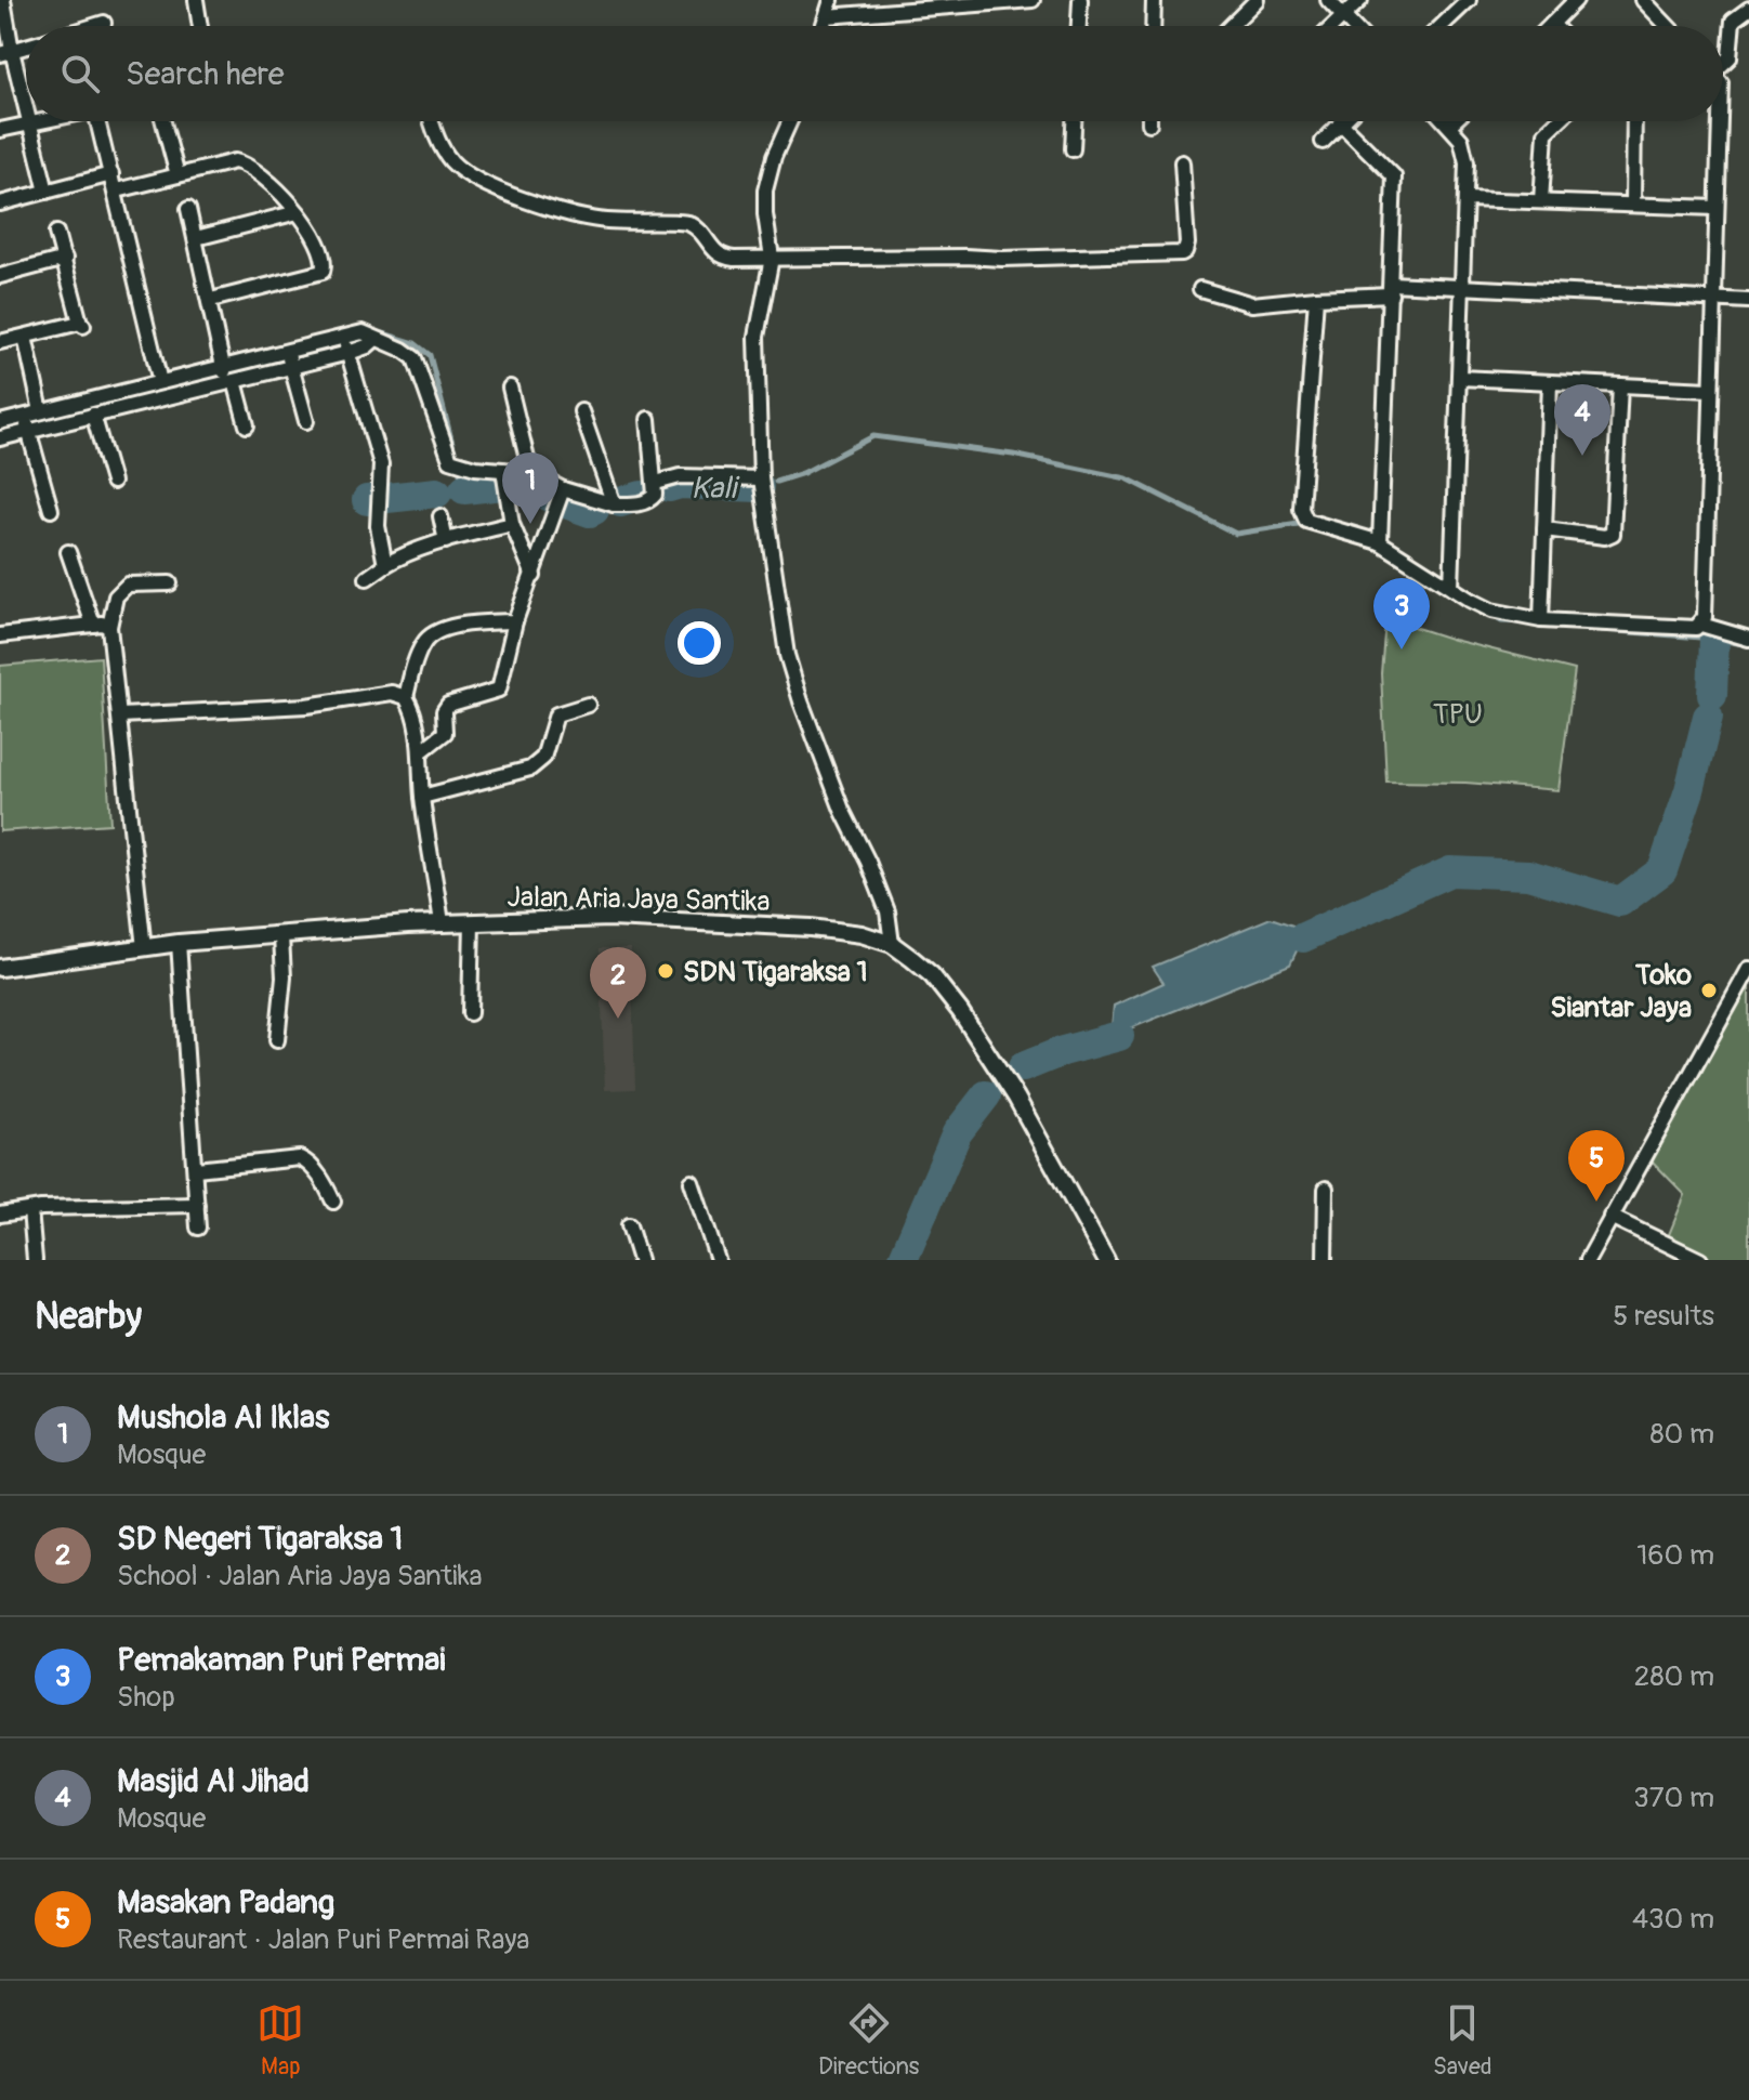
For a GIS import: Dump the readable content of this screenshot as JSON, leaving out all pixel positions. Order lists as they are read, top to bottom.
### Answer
{
  "streets": {
    "street": ["Jalan Aria Jaya Santika"]
  },
  "water": ["Kali"],
  "parks": ["TPU"],
  "places": ["SDN Tigaraksa 1", "Toko Siantar Jaya"],
  "page": {
    "search": "Search here",
    "pins": [
      "4",
      "1",
      "3",
      "2",
      "5"
    ],
    "heading": ["Nearby", "5 results"],
    "list": [
      {
        "mark": "1",
        "name": "Mushola Al Iklas",
        "note": "Mosque",
        "value": "80 m"
      },
      {
        "mark": "2",
        "name": "SD Negeri Tigaraksa 1",
        "note": "School · Jalan Aria Jaya Santika",
        "value": "160 m"
      },
      {
        "mark": "3",
        "name": "Pemakaman Puri Permai",
        "note": "Shop",
        "value": "280 m"
      },
      {
        "mark": "4",
        "name": "Masjid Al Jihad",
        "note": "Mosque",
        "value": "370 m"
      },
      {
        "mark": "5",
        "name": "Masakan Padang",
        "note": "Restaurant · Jalan Puri Permai Raya",
        "value": "430 m"
      }
    ],
    "nav": ["Map", "Directions", "Saved"]
  }
}
